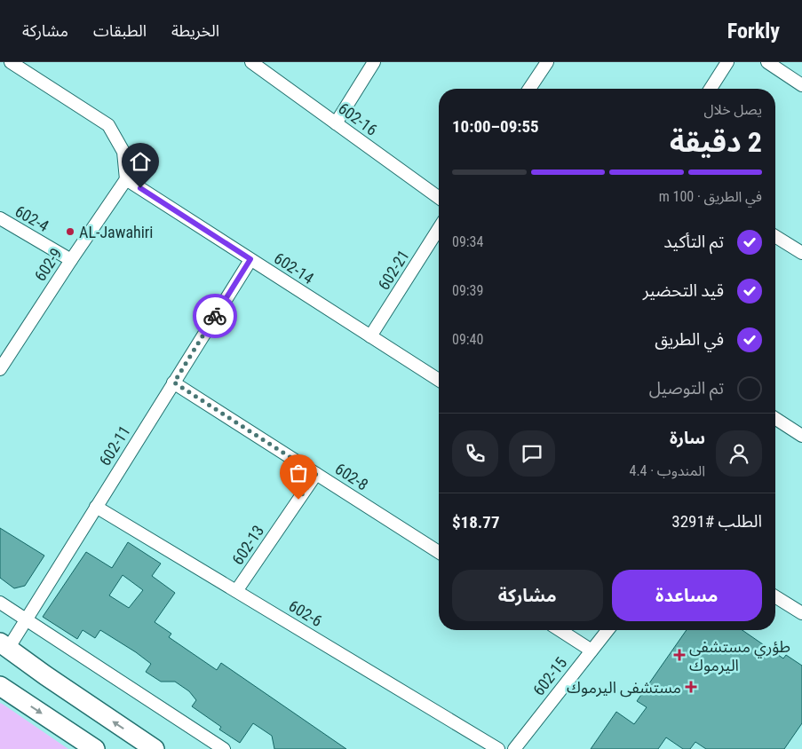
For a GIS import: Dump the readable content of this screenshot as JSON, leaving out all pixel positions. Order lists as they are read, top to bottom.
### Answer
{
  "streets": {
    "street": [
      "602-16",
      "602-4",
      "602-9",
      "602-14",
      "602-21",
      "602-11",
      "602-8",
      "602-13",
      "602-6",
      "602-15"
    ]
  },
  "crossings": [
    ["602-4", "602-9"],
    ["602-9", "602-14"],
    ["602-14", "602-21"],
    ["602-14", "602-11"],
    ["602-11", "602-8"],
    ["602-11", "602-6"],
    ["602-8", "602-13"],
    ["602-13", "602-6"]
  ],
  "places": {
    "other": ["AL-Jawahiri"],
    "health": ["طؤري مستشفى اليرموك", "مستشفى اليرموك"]
  },
  "page": {
    "header": "Forkly",
    "nav": ["الخريطة", "الطبقات", "مشاركة"],
    "heading": ["2 دقيقة", "يصل خلال", "09:55–10:00"],
    "panel": [
      "سارة",
      "المندوب · 4.4",
      "الطلب #3291",
      "$18.77"
    ],
    "bar": "في الطريق · 100 m",
    "list": [
      ["تم التأكيد", "09:34"],
      ["قيد التحضير", "09:39"],
      ["في الطريق", "09:40"],
      "تم التوصيل"
    ],
    "buttons": ["مساعدة", "مشاركة"]
  }
}
